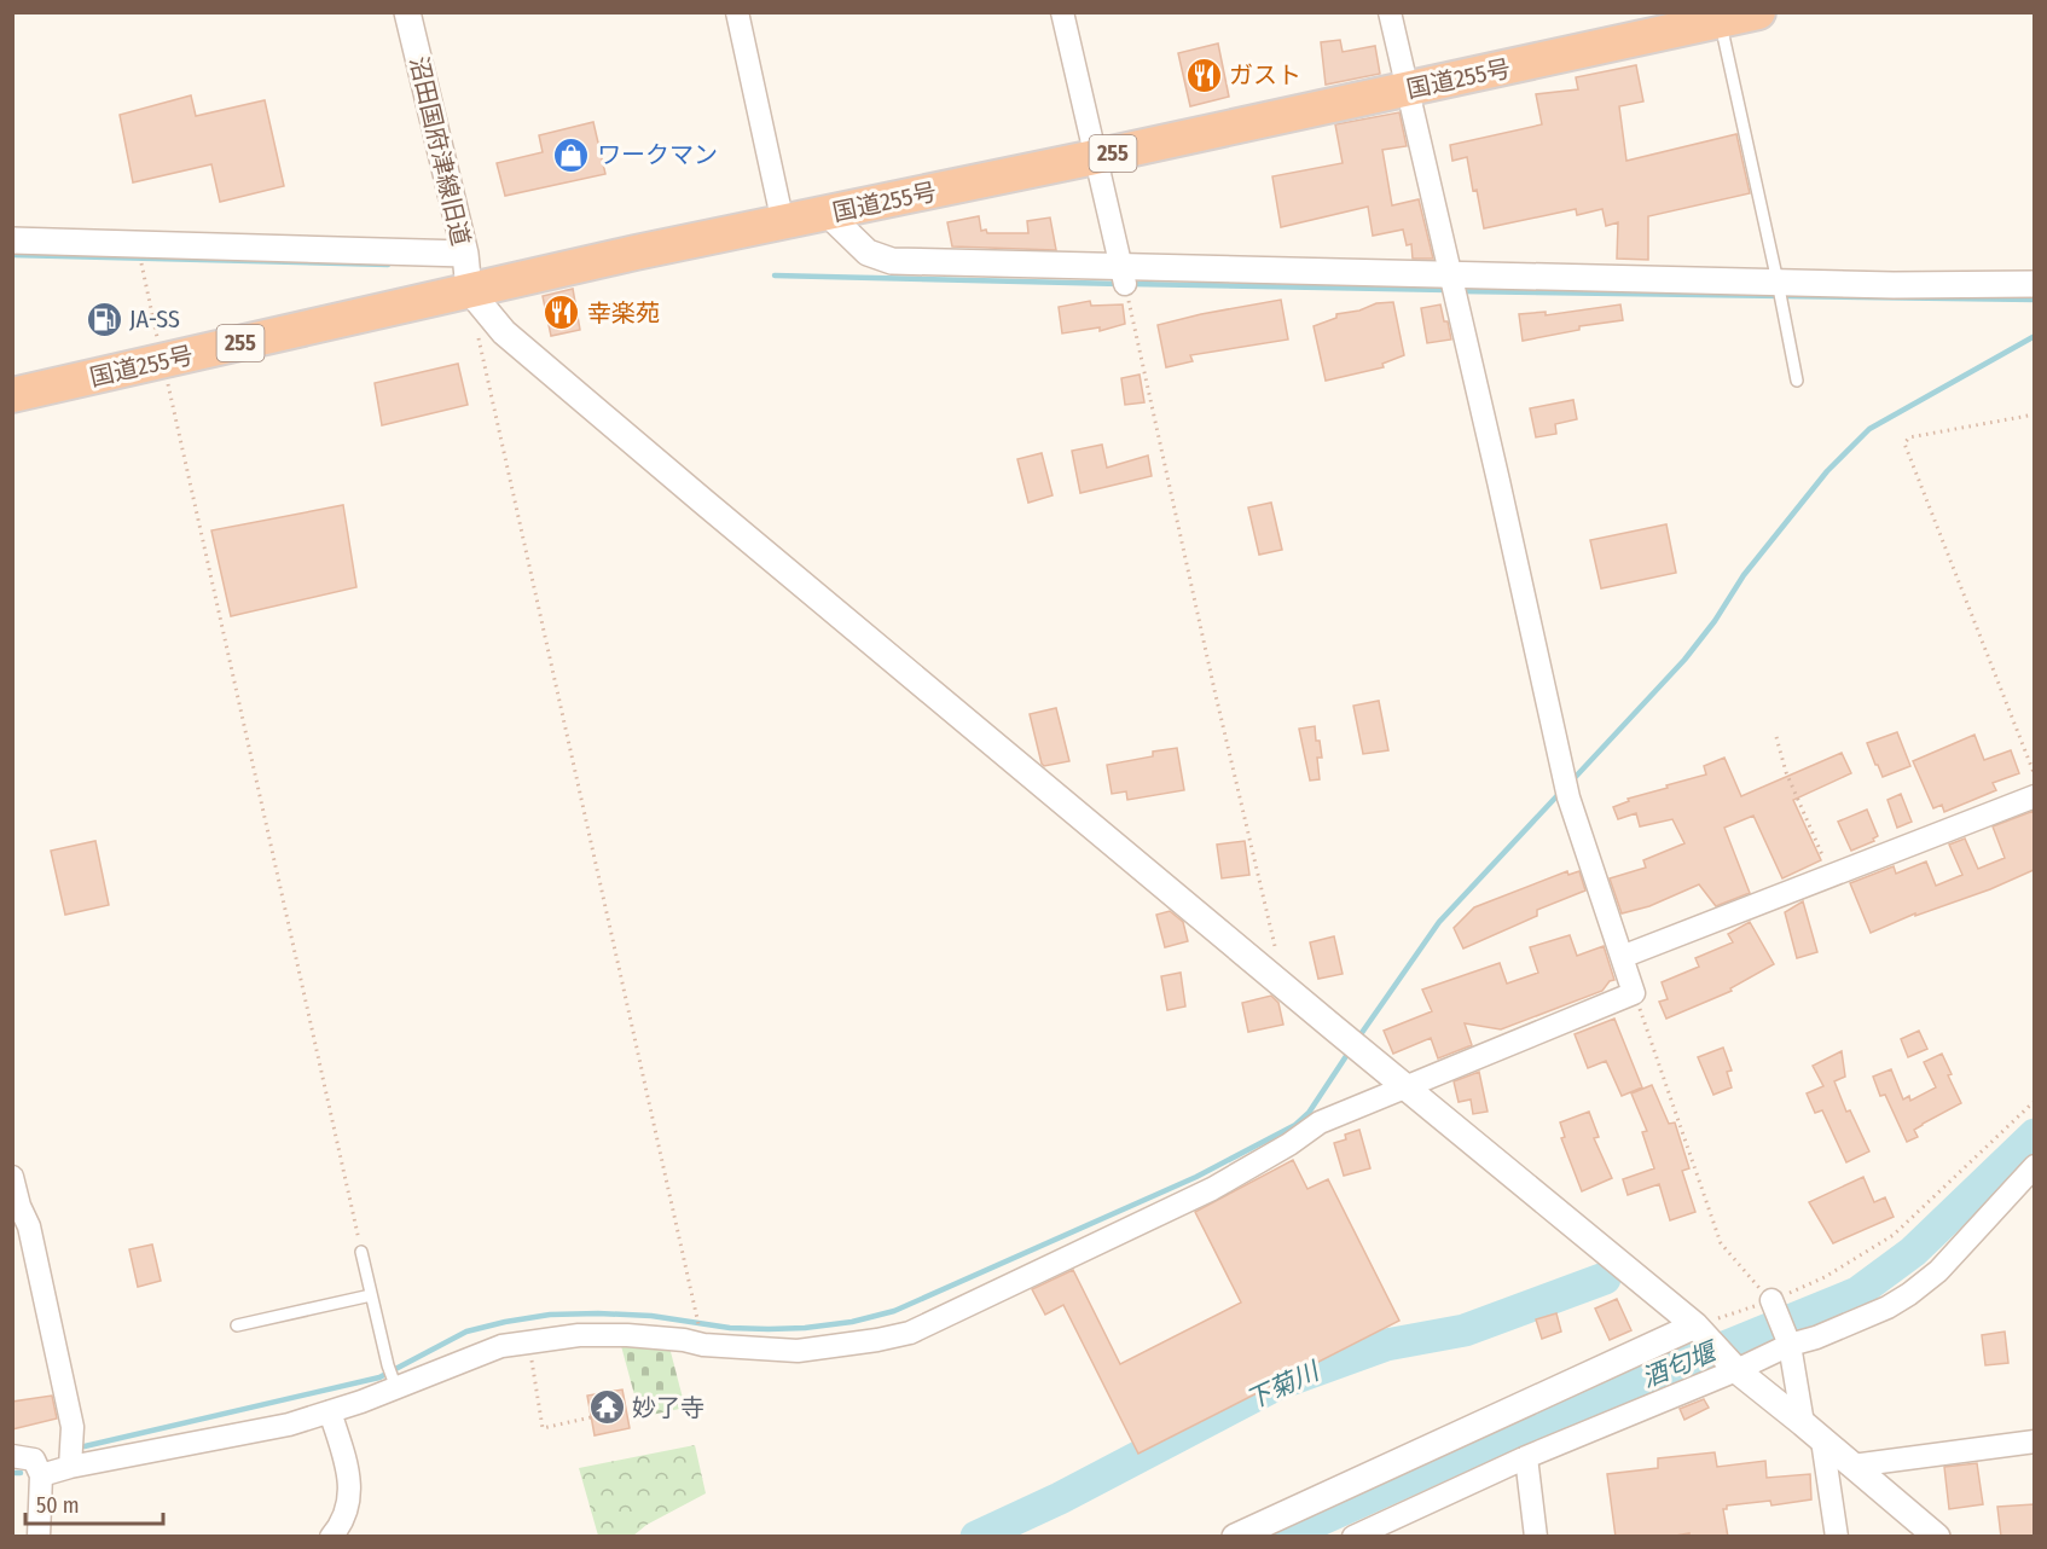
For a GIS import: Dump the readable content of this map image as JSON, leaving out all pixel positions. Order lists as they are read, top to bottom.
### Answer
{
  "streets": {
    "highway": ["国道255号", "255"],
    "street": ["沼田国府津線旧道"]
  },
  "crossings": [
    ["国道255号", "沼田国府津線旧道"]
  ],
  "water": ["酒匂堰", "下菊川"],
  "places": {
    "restaurant": ["ガスト", "幸楽苑"],
    "shop": ["ワークマン"],
    "fuel station": ["JA-SS"],
    "temple": ["妙了寺"]
  },
  "scale_bar": "50 m"
}
